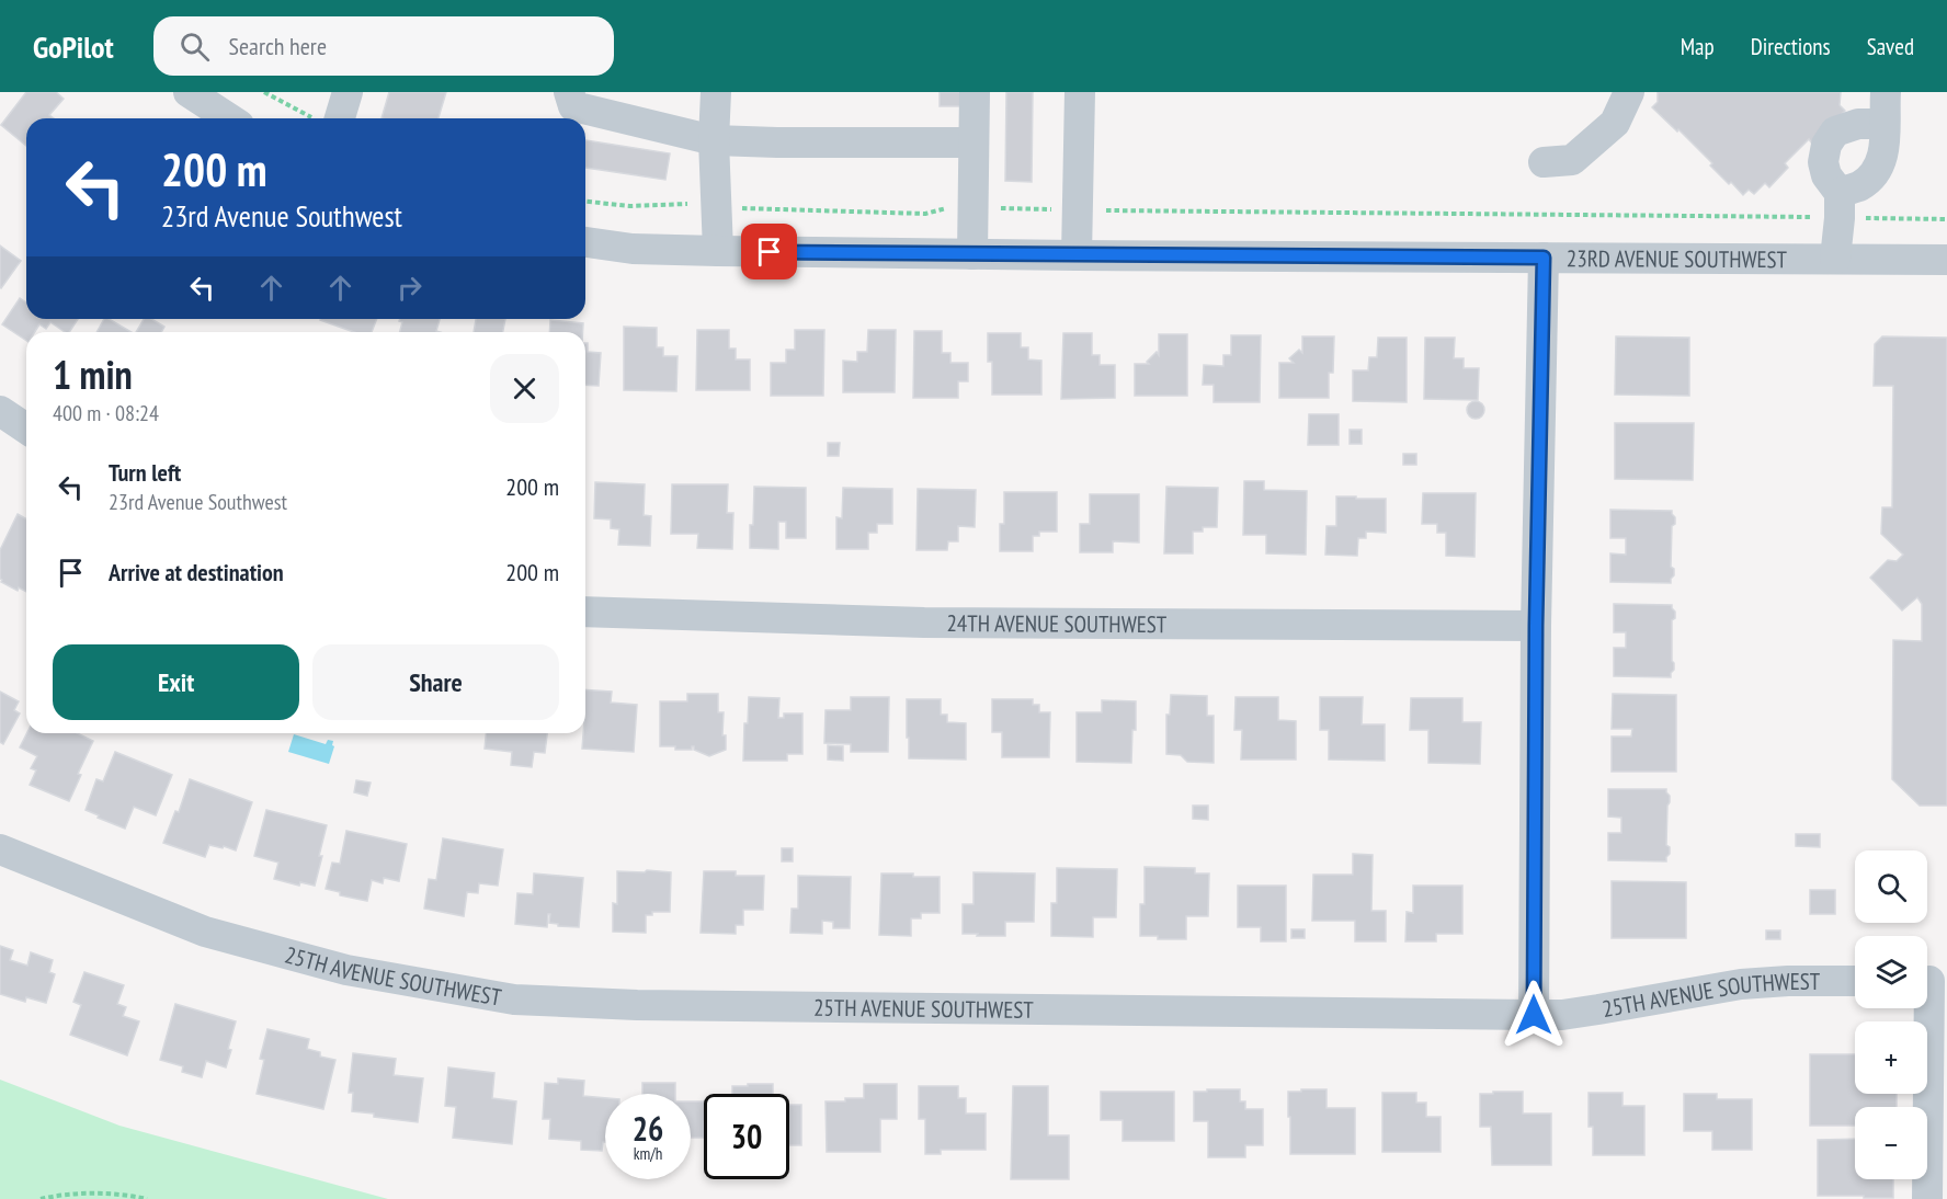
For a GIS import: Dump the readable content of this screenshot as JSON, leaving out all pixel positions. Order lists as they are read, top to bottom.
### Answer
{
  "streets": {
    "street": ["23RD AVENUE SOUTHWEST", "24TH AVENUE SOUTHWEST", "25TH AVENUE SOUTHWEST"]
  },
  "page": {
    "header": "GoPilot",
    "search": "Search here",
    "nav": ["Map", "Directions", "Saved"],
    "turn": ["200 m", "23rd Avenue Southwest"],
    "heading": ["1 min", "400 m · 08:24"],
    "list": [
      {
        "name": "Turn left",
        "note": "23rd Avenue Southwest",
        "value": "200 m"
      },
      {
        "name": "Arrive at destination",
        "value": "200 m"
      }
    ],
    "buttons": ["Exit", "Share"],
    "map_buttons": ["+", "−"],
    "speed": "26 km/h",
    "limit": "30"
  }
}
